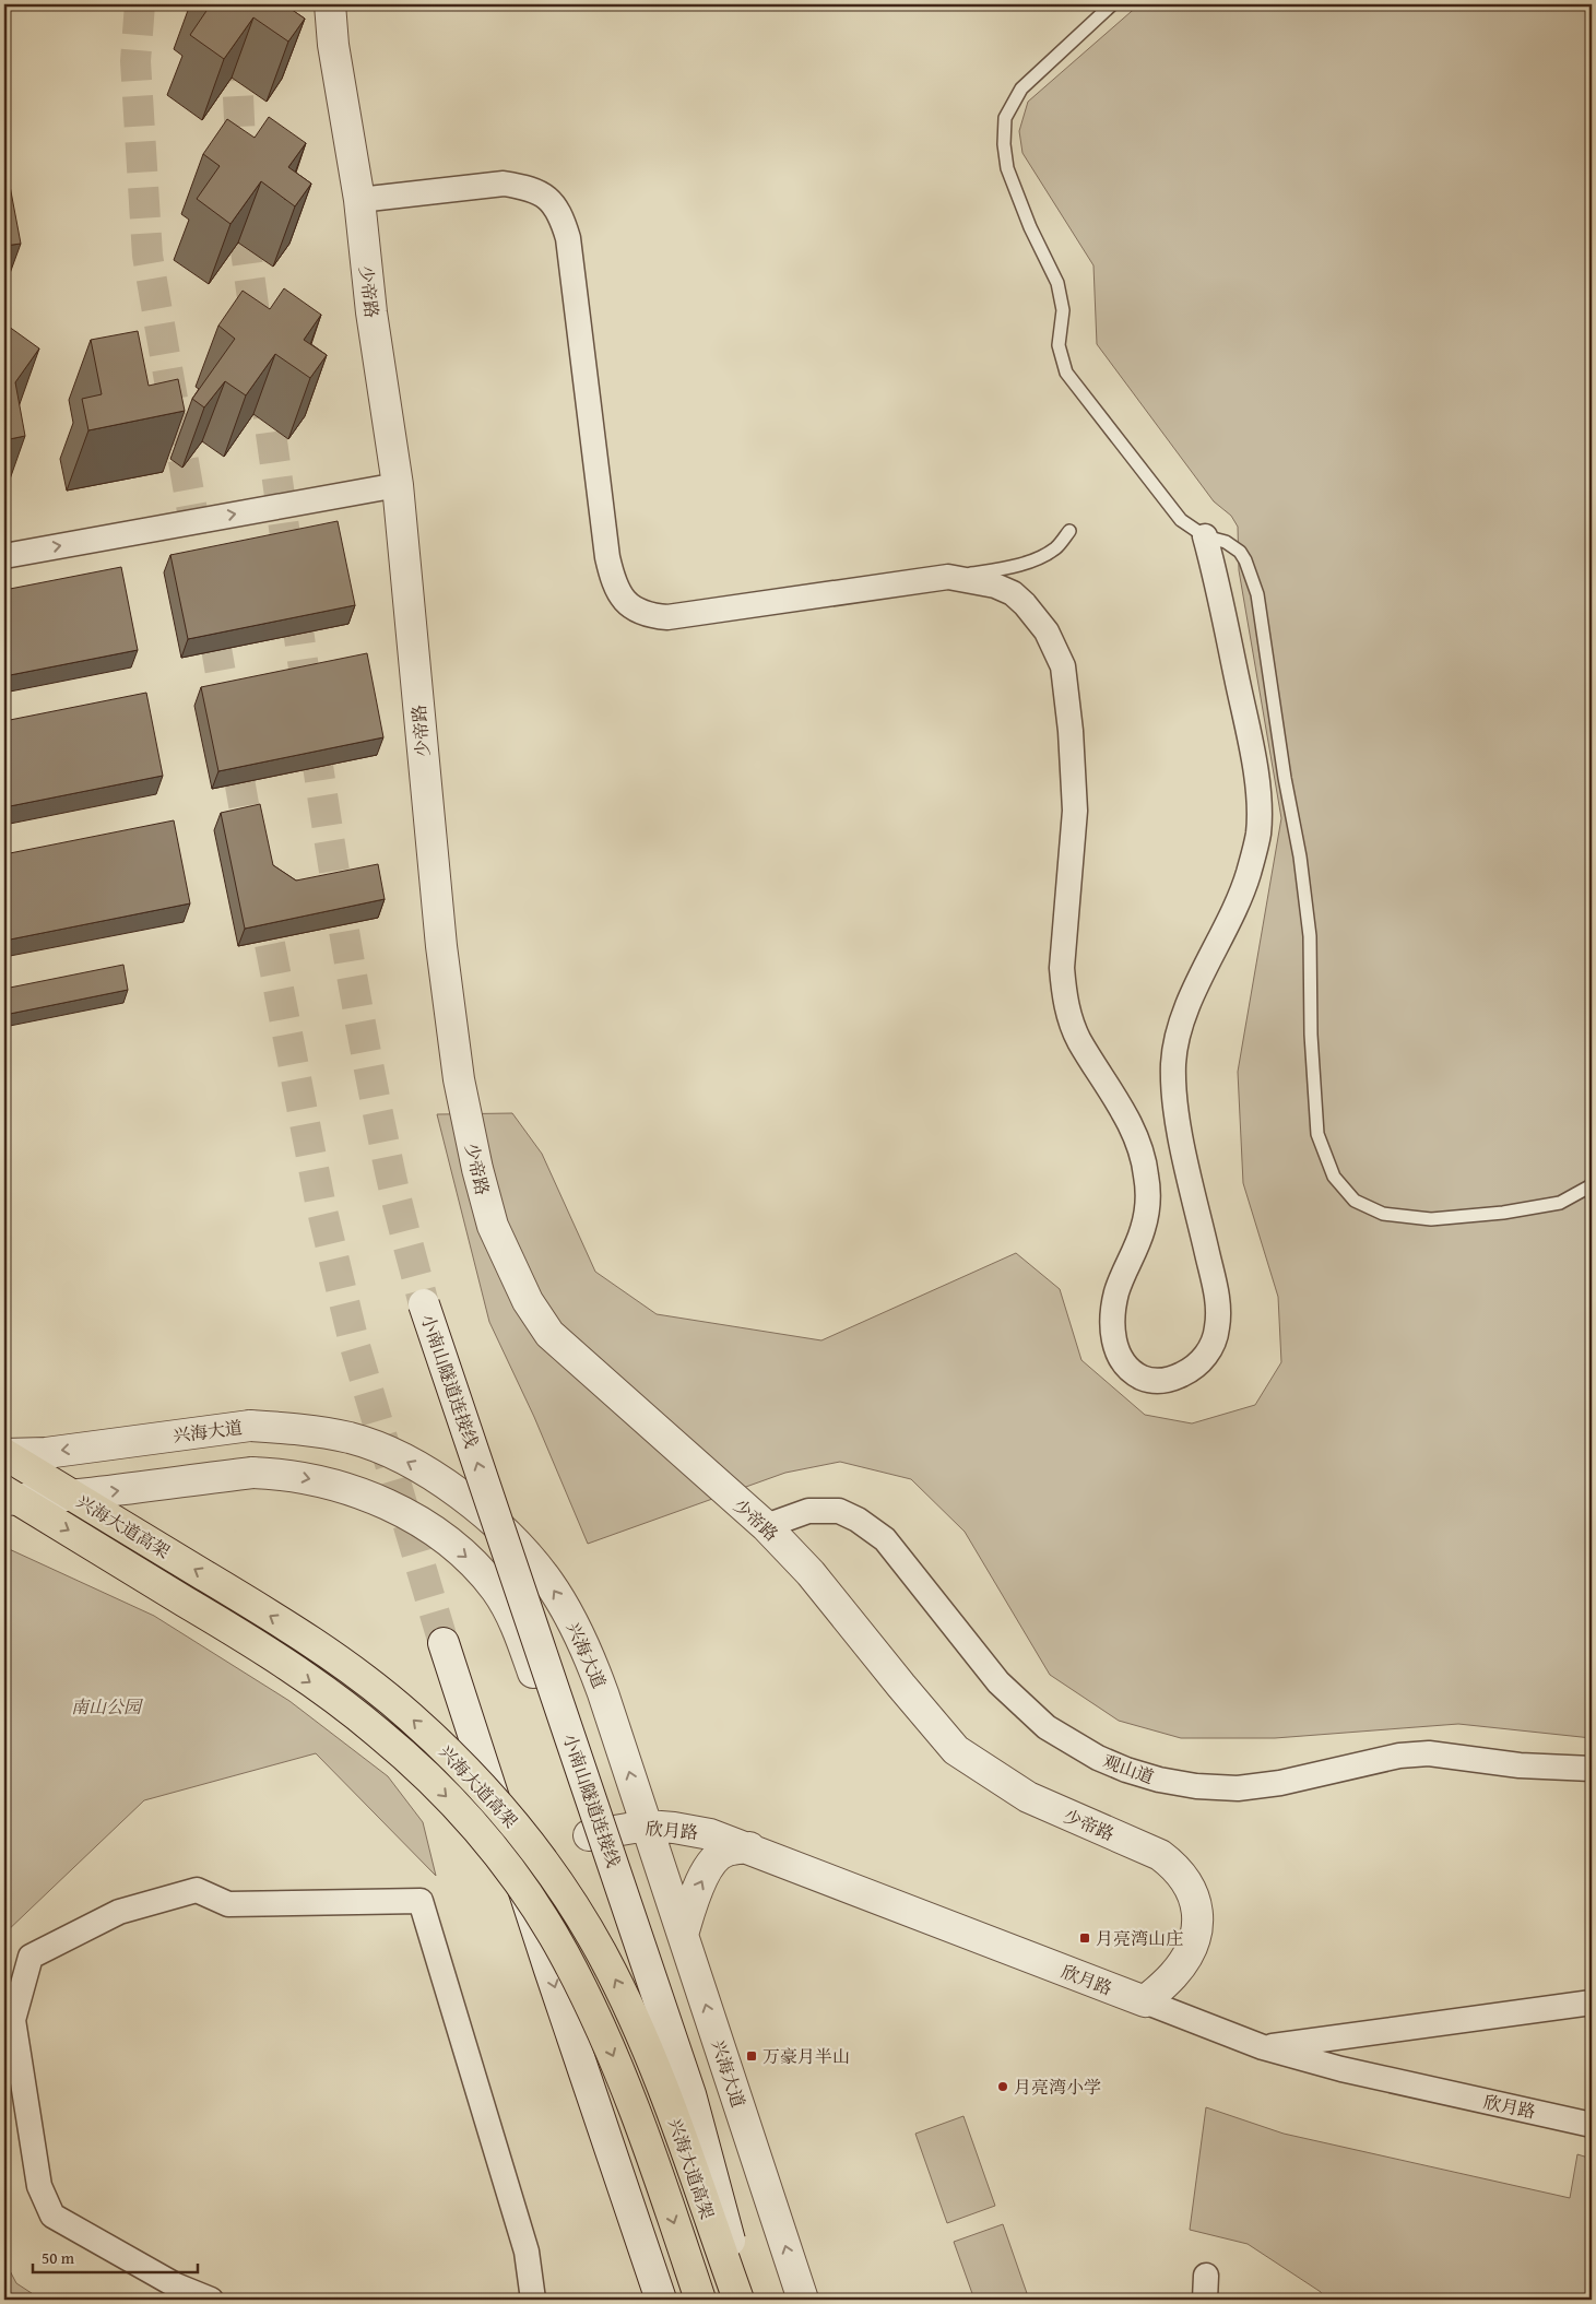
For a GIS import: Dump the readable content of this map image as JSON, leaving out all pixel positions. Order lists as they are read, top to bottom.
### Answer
{
  "streets": {
    "main road": ["兴海大道高架"],
    "street": [
      "少帝路",
      "小南山隧道连接线",
      "兴海大道",
      "观山道",
      "欣月路"
    ]
  },
  "crossings": [
    ["少帝路", "观山道"],
    ["少帝路", "欣月路"],
    ["兴海大道", "兴海大道高架"],
    ["兴海大道", "欣月路"]
  ],
  "one_way": ["兴海大道"],
  "parks": ["南山公园"],
  "places": {
    "transit": ["月亮湾山庄", "万豪月半山"],
    "other": ["月亮湾小学"]
  },
  "scale_bar": "50 m"
}
